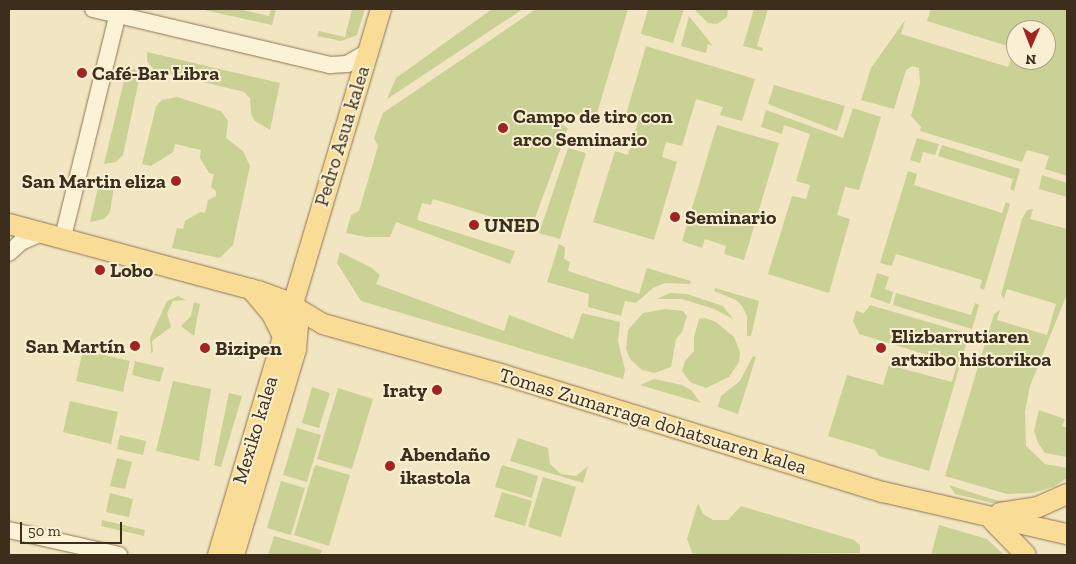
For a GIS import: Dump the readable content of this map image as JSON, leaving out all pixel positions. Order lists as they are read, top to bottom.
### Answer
{
  "streets": {
    "main road": ["Pedro Asua kalea", "Tomas Zumarraga dohatsuaren kalea", "Mexiko kalea"]
  },
  "crossings": [
    ["Pedro Asua kalea", "Tomas Zumarraga dohatsuaren kalea"],
    ["Pedro Asua kalea", "Mexiko kalea"],
    ["Tomas Zumarraga dohatsuaren kalea", "Mexiko kalea"]
  ],
  "places": [
    "Café-Bar Libra",
    "Campo de tiro con arco Seminario",
    "San Martin eliza",
    "Seminario",
    "UNED",
    "Lobo",
    "San Martín",
    "Bizipen",
    "Elizbarrutiaren artxibo historikoa",
    "Iraty",
    "Abendaño ikastola"
  ],
  "scale_bar": "50 m",
  "north": "bottom"
}
